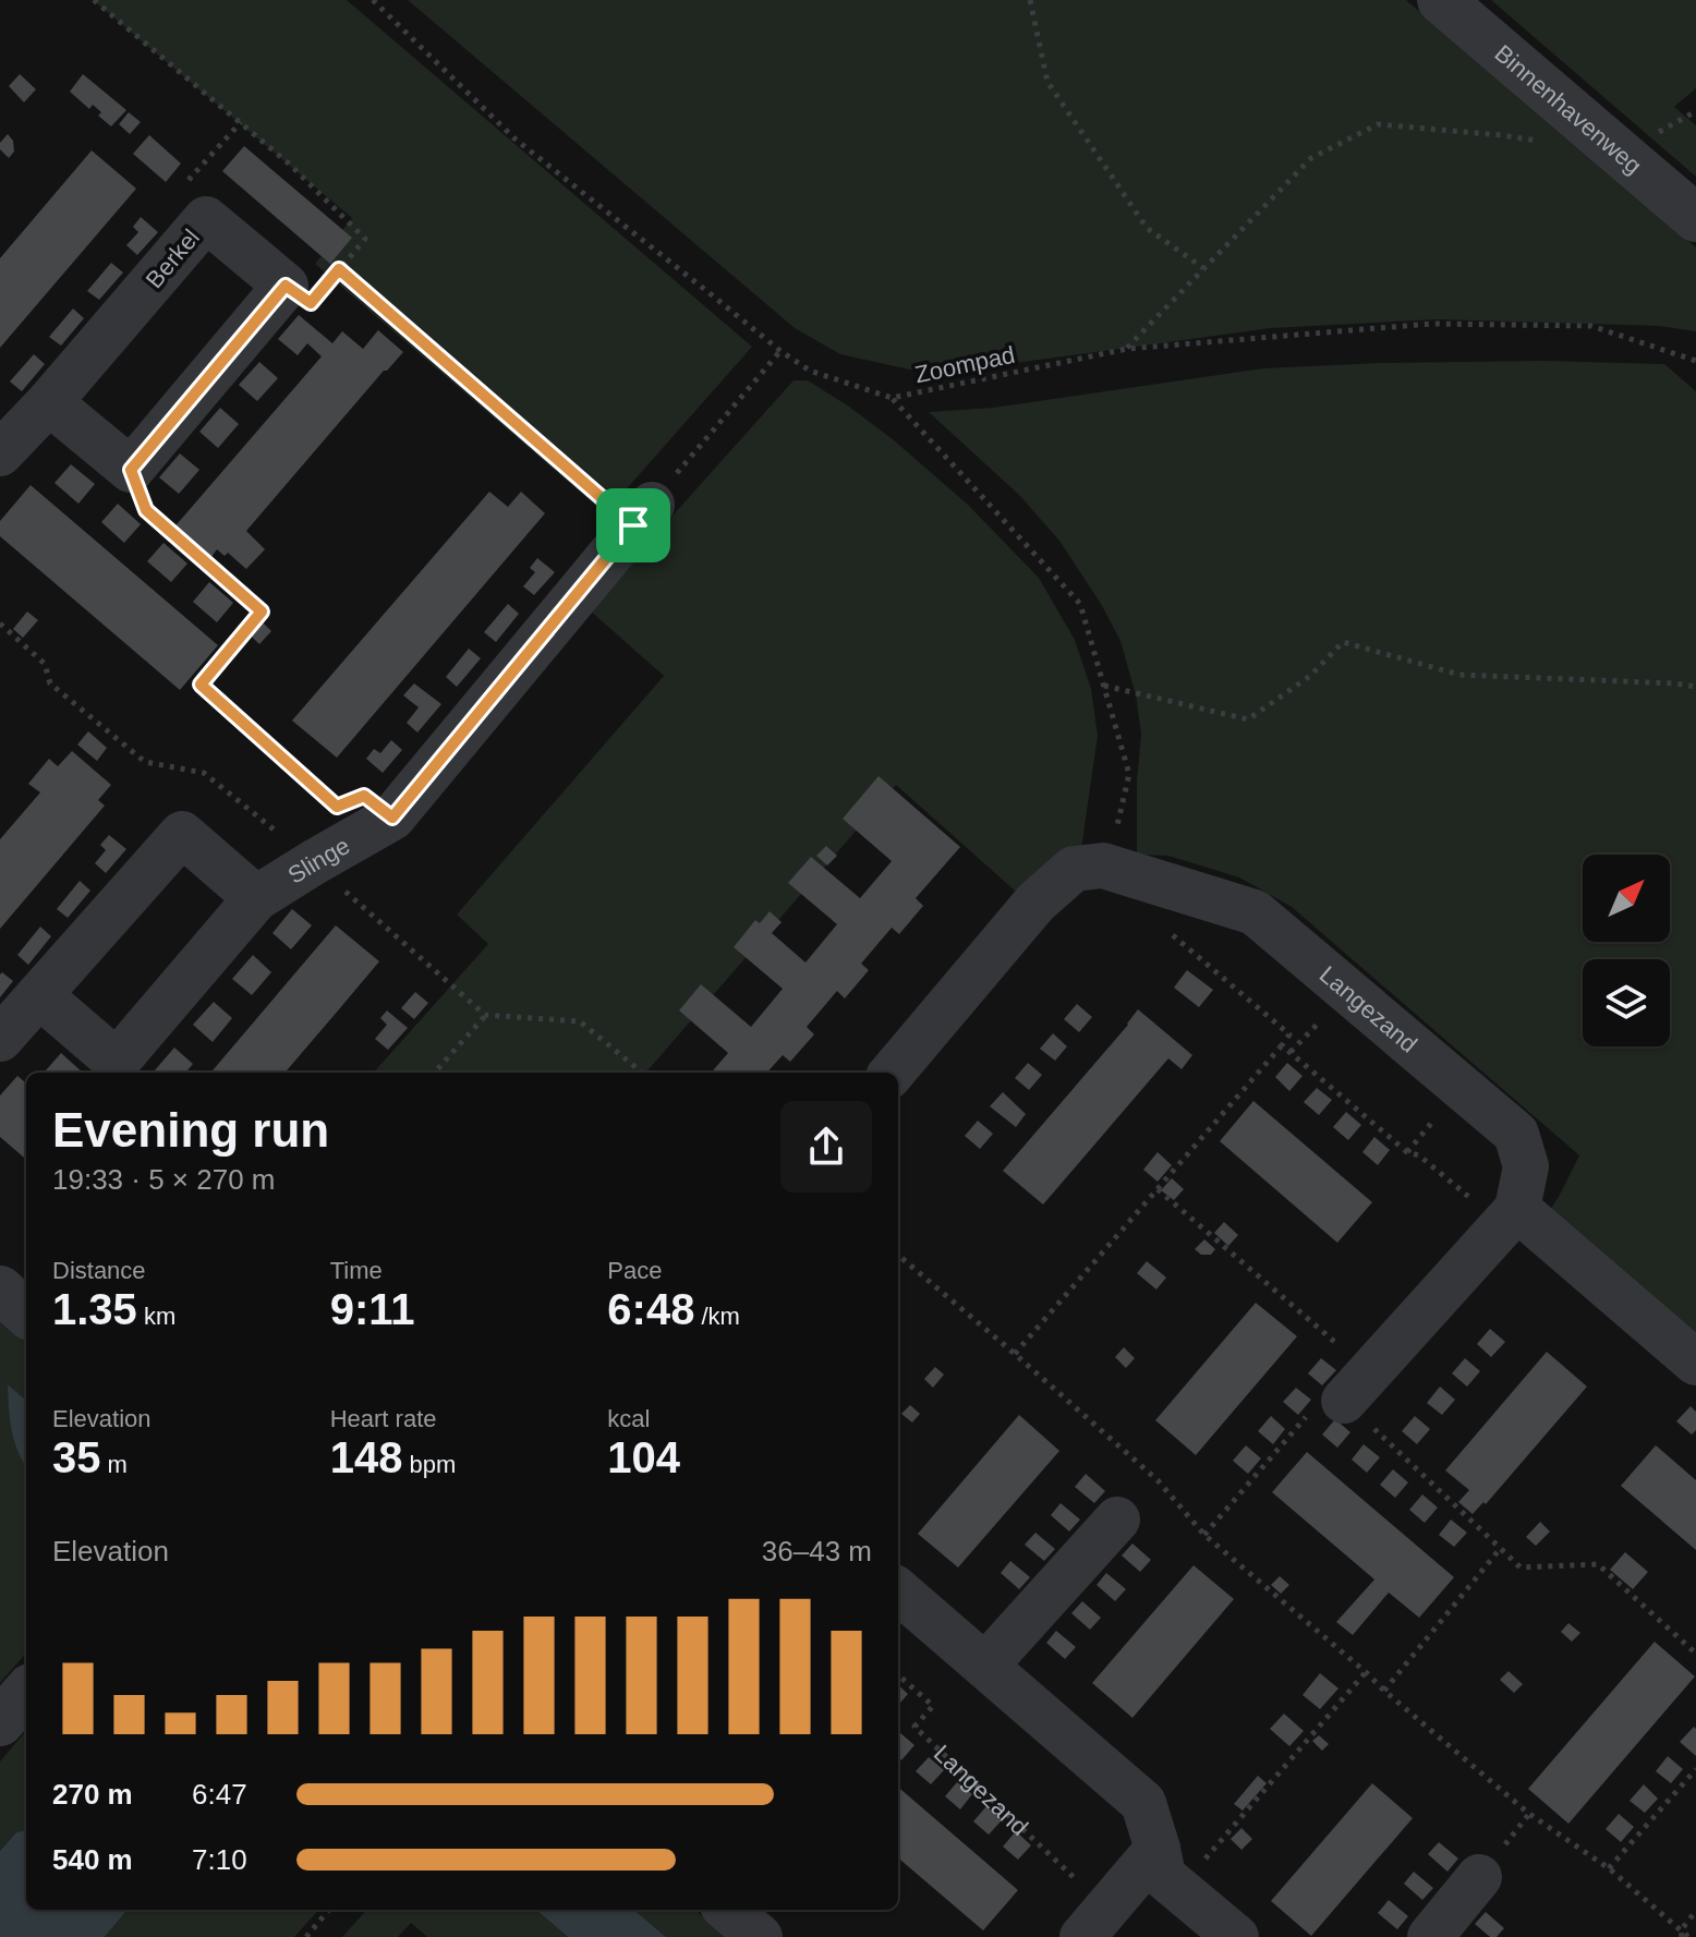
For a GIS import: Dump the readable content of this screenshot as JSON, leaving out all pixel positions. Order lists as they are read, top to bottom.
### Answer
{
  "streets": {
    "street": [
      "Binnenhavenweg",
      "Berkel",
      "Slinge",
      "Langezand"
    ],
    "path": ["Zoompad"]
  },
  "north": "top right",
  "page": {
    "heading": ["Evening run", "19:33 · 5 × 270 m"],
    "stats": [
      ["Distance", "1.35 km"],
      ["Time", "9:11"],
      ["Pace", "6:48 /km"],
      ["Elevation", "35 m"],
      ["Heart rate", "148 bpm"],
      ["kcal", "104"]
    ],
    "chart": ["Elevation", "36–43 m"],
    "list": [
      {
        "name": "270 m",
        "note": "6:47"
      },
      {
        "name": "540 m",
        "note": "7:10"
      }
    ]
  }
}
